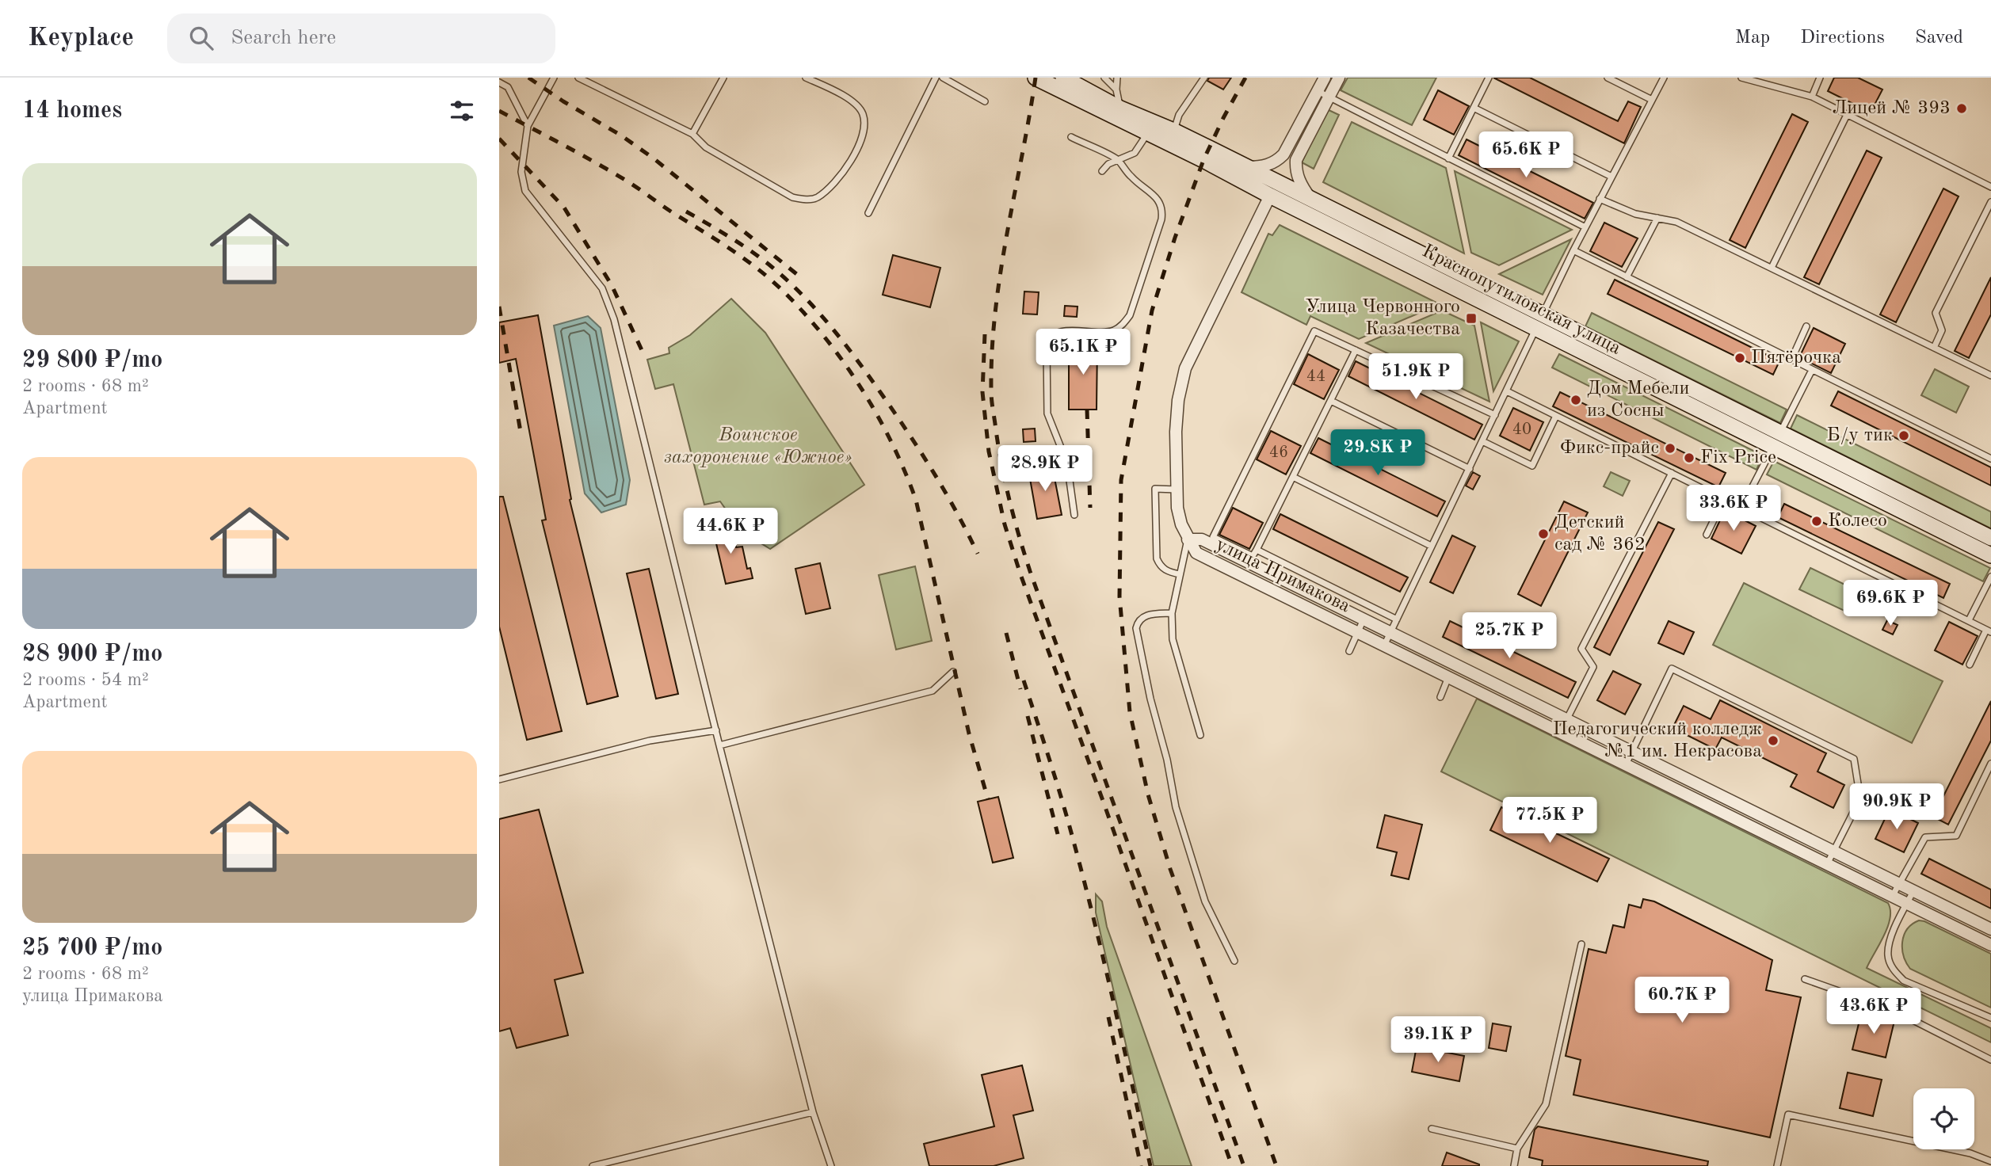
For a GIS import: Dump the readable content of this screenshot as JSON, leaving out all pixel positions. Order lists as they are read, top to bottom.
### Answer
{
  "streets": {
    "main road": ["Краснопутиловская улица"],
    "street": ["улица Примакова"]
  },
  "parks": ["Воинское захоронение «Южное»"],
  "places": {
    "other": [
      "Лицей № 393",
      "Пятёрочка",
      "Дом Мебели из Сосны",
      "Б/у тик",
      "Фикс-прайс",
      "Fix Price",
      "Колесо",
      "Детский сад № 362",
      "Педагогический колледж №1 им. Некрасова"
    ],
    "transit": ["Улица Червонного Казачества"]
  },
  "house_numbers": ["44", "40", "46"],
  "page": {
    "header": "Keyplace",
    "search": "Search here",
    "nav": ["Map", "Directions", "Saved"],
    "heading": "14 homes",
    "price": [
      "65.6K ₽",
      "65.1K ₽",
      "51.9K ₽",
      "29.8K ₽",
      "28.9K ₽",
      "33.6K ₽",
      "44.6K ₽",
      "69.6K ₽",
      "25.7K ₽",
      "90.9K ₽",
      "77.5K ₽",
      "60.7K ₽",
      "43.6K ₽",
      "39.1K ₽"
    ],
    "list": [
      {
        "name": "29 800 ₽/mo",
        "note": "2 rooms · 68 m² · Apartment"
      },
      {
        "name": "28 900 ₽/mo",
        "note": "2 rooms · 54 m² · Apartment"
      },
      {
        "name": "25 700 ₽/mo",
        "note": "2 rooms · 68 m² · улица Примакова"
      }
    ]
  }
}
